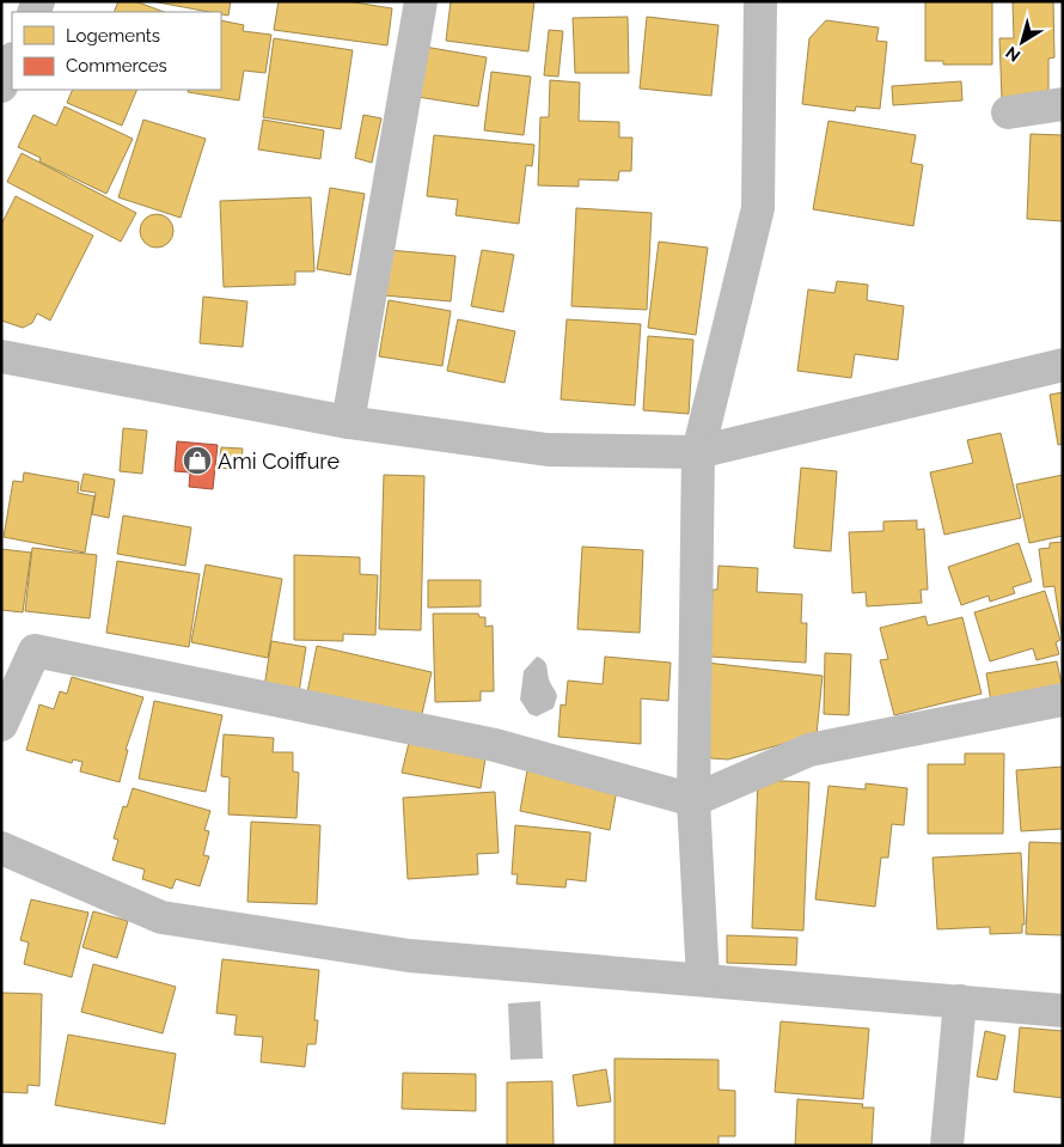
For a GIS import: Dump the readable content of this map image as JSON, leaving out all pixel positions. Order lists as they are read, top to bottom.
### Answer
{
  "places": {
    "shop": ["Ami Coiffure"]
  },
  "legend": ["Logements", "Commerces"],
  "north": "bottom left"
}
